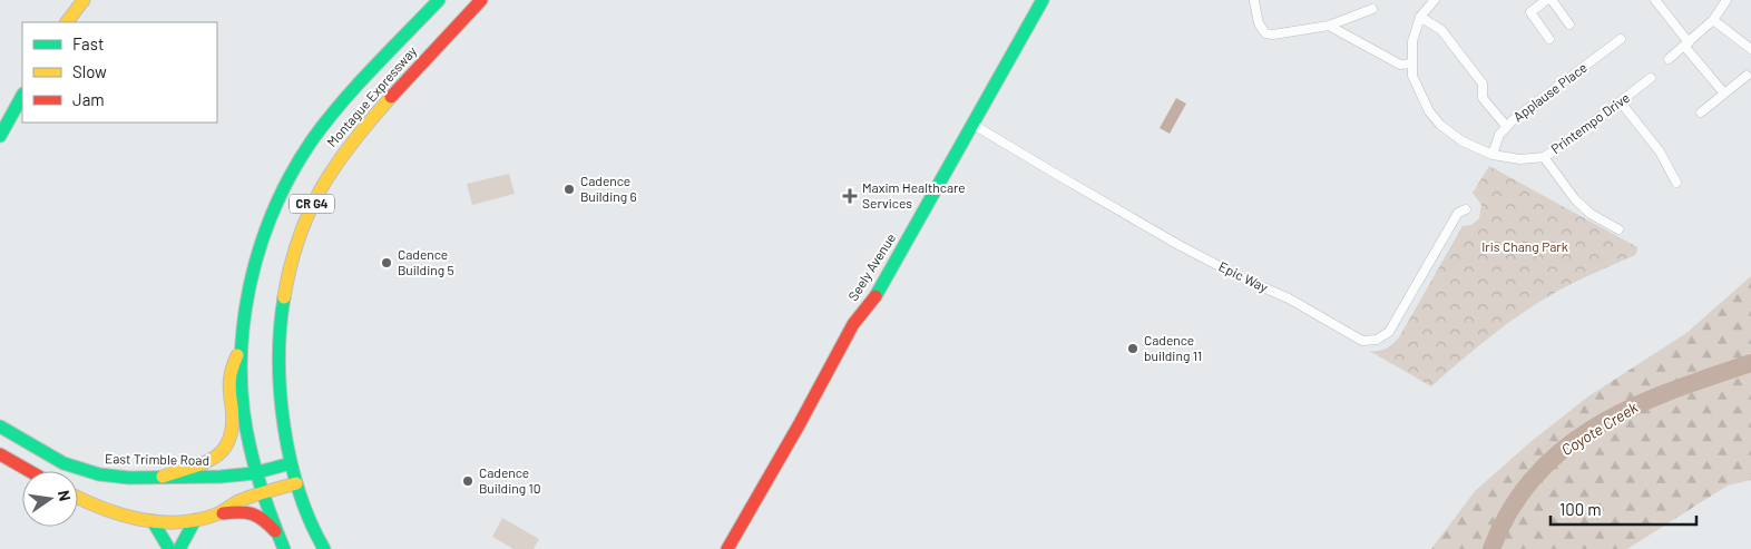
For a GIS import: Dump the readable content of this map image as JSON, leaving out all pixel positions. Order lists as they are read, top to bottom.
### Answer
{
  "streets": {
    "main road": [
      "Montague Expressway",
      "CR G4",
      "Seely Avenue",
      "East Trimble Road"
    ],
    "street": ["Applause Place", "Printempo Drive", "Epic Way"]
  },
  "crossings": [
    ["Applause Place", "Printempo Drive"],
    ["Montague Expressway", "East Trimble Road"],
    ["Seely Avenue", "Epic Way"]
  ],
  "water": ["Coyote Creek"],
  "parks": ["Iris Chang Park"],
  "places": {
    "other": [
      "Cadence Building 6",
      "Cadence Building 5",
      "Cadence building 11",
      "Cadence Building 10"
    ],
    "health": ["Maxim Healthcare Services"]
  },
  "legend": ["Fast", "Slow", "Jam"],
  "scale_bar": "100 m",
  "north": "right"
}
